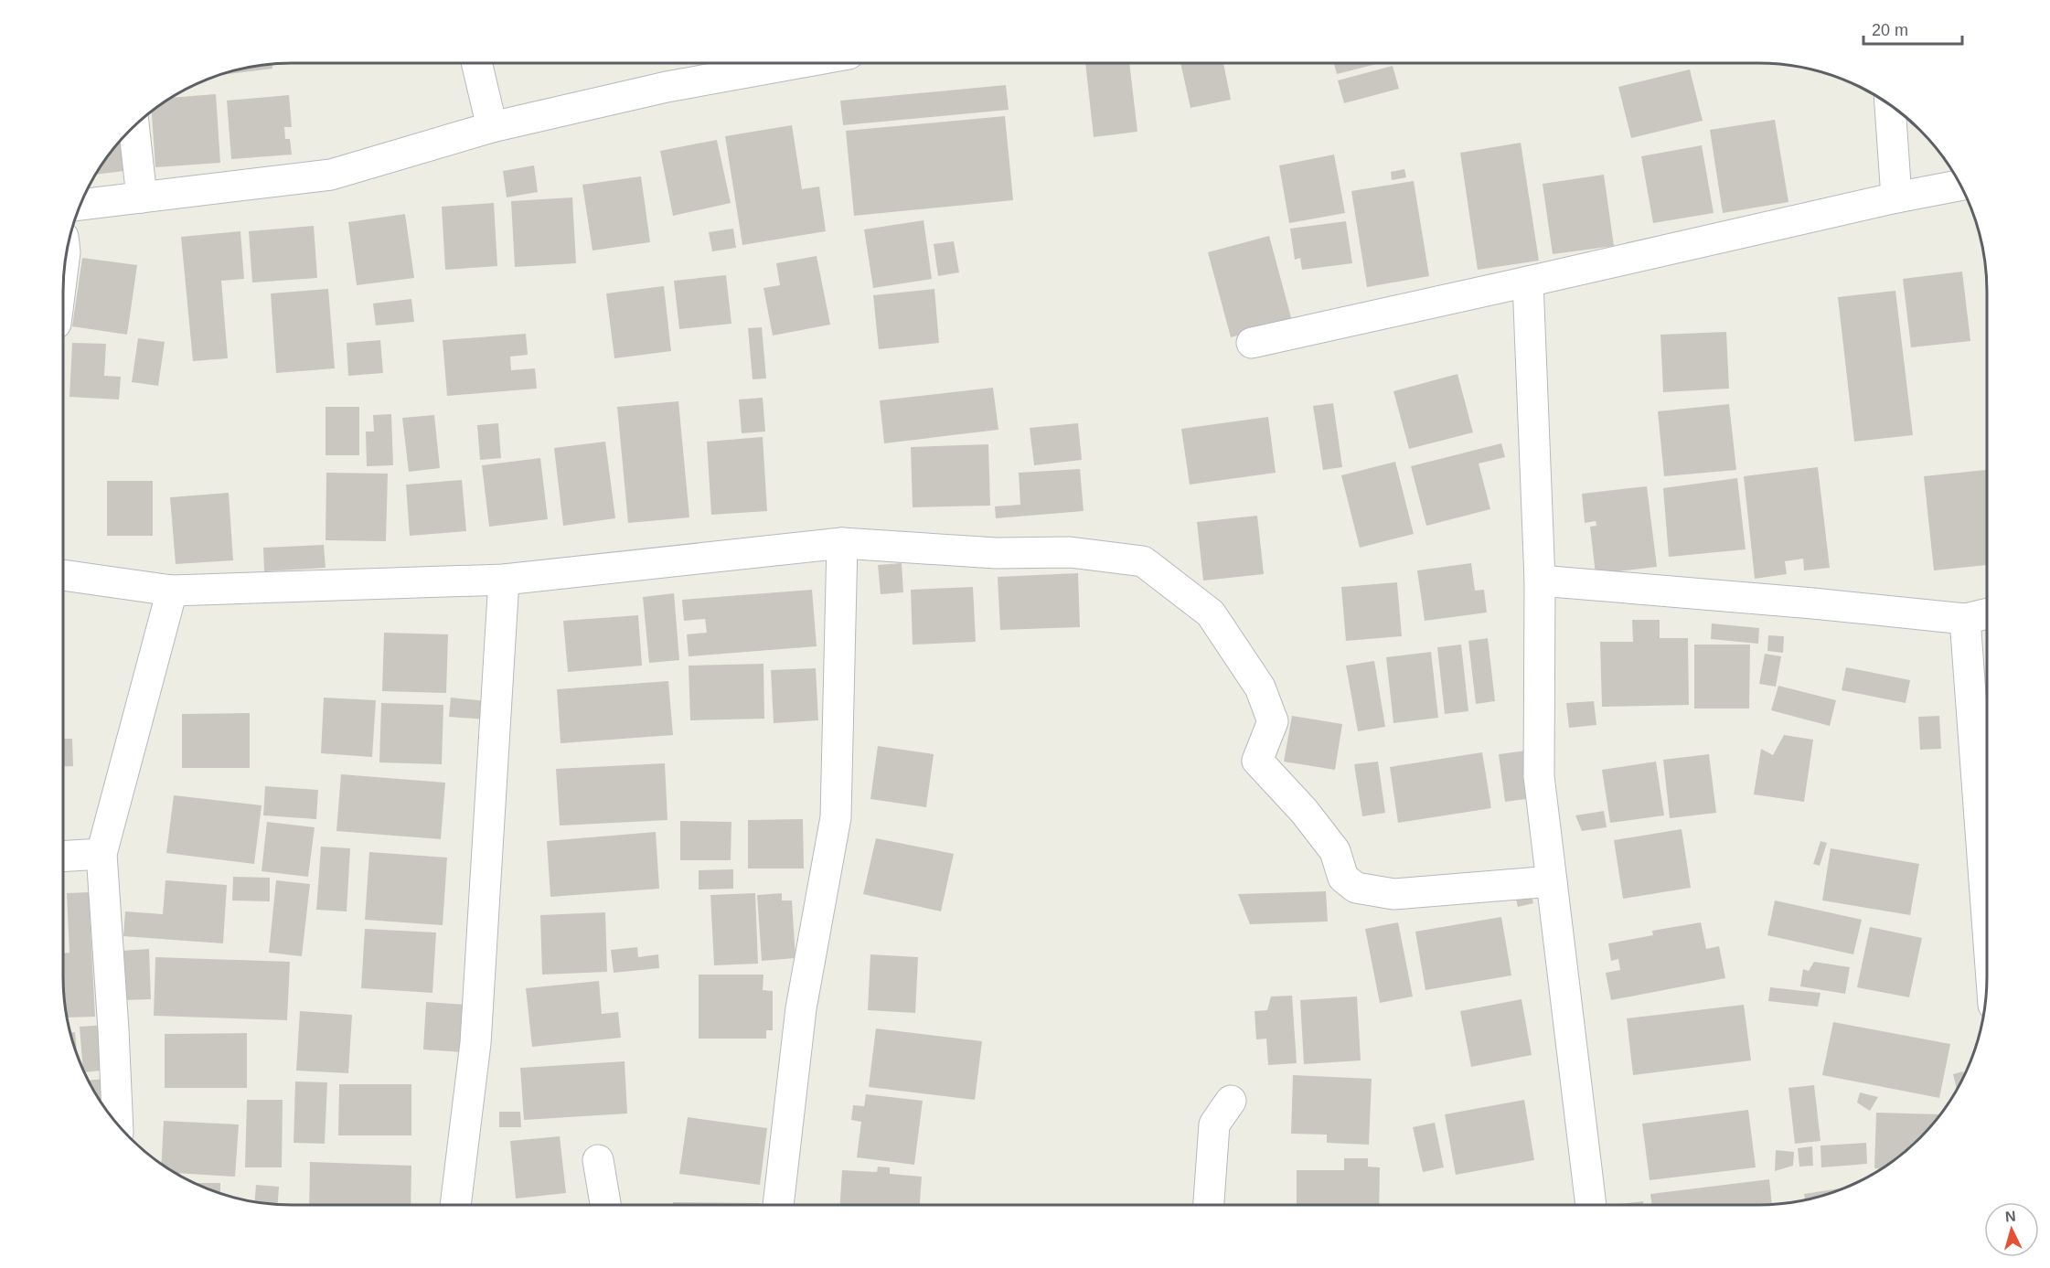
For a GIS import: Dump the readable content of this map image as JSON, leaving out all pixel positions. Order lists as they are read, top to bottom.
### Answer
{
  "scale_bar": "20 m",
  "north": "top"
}
